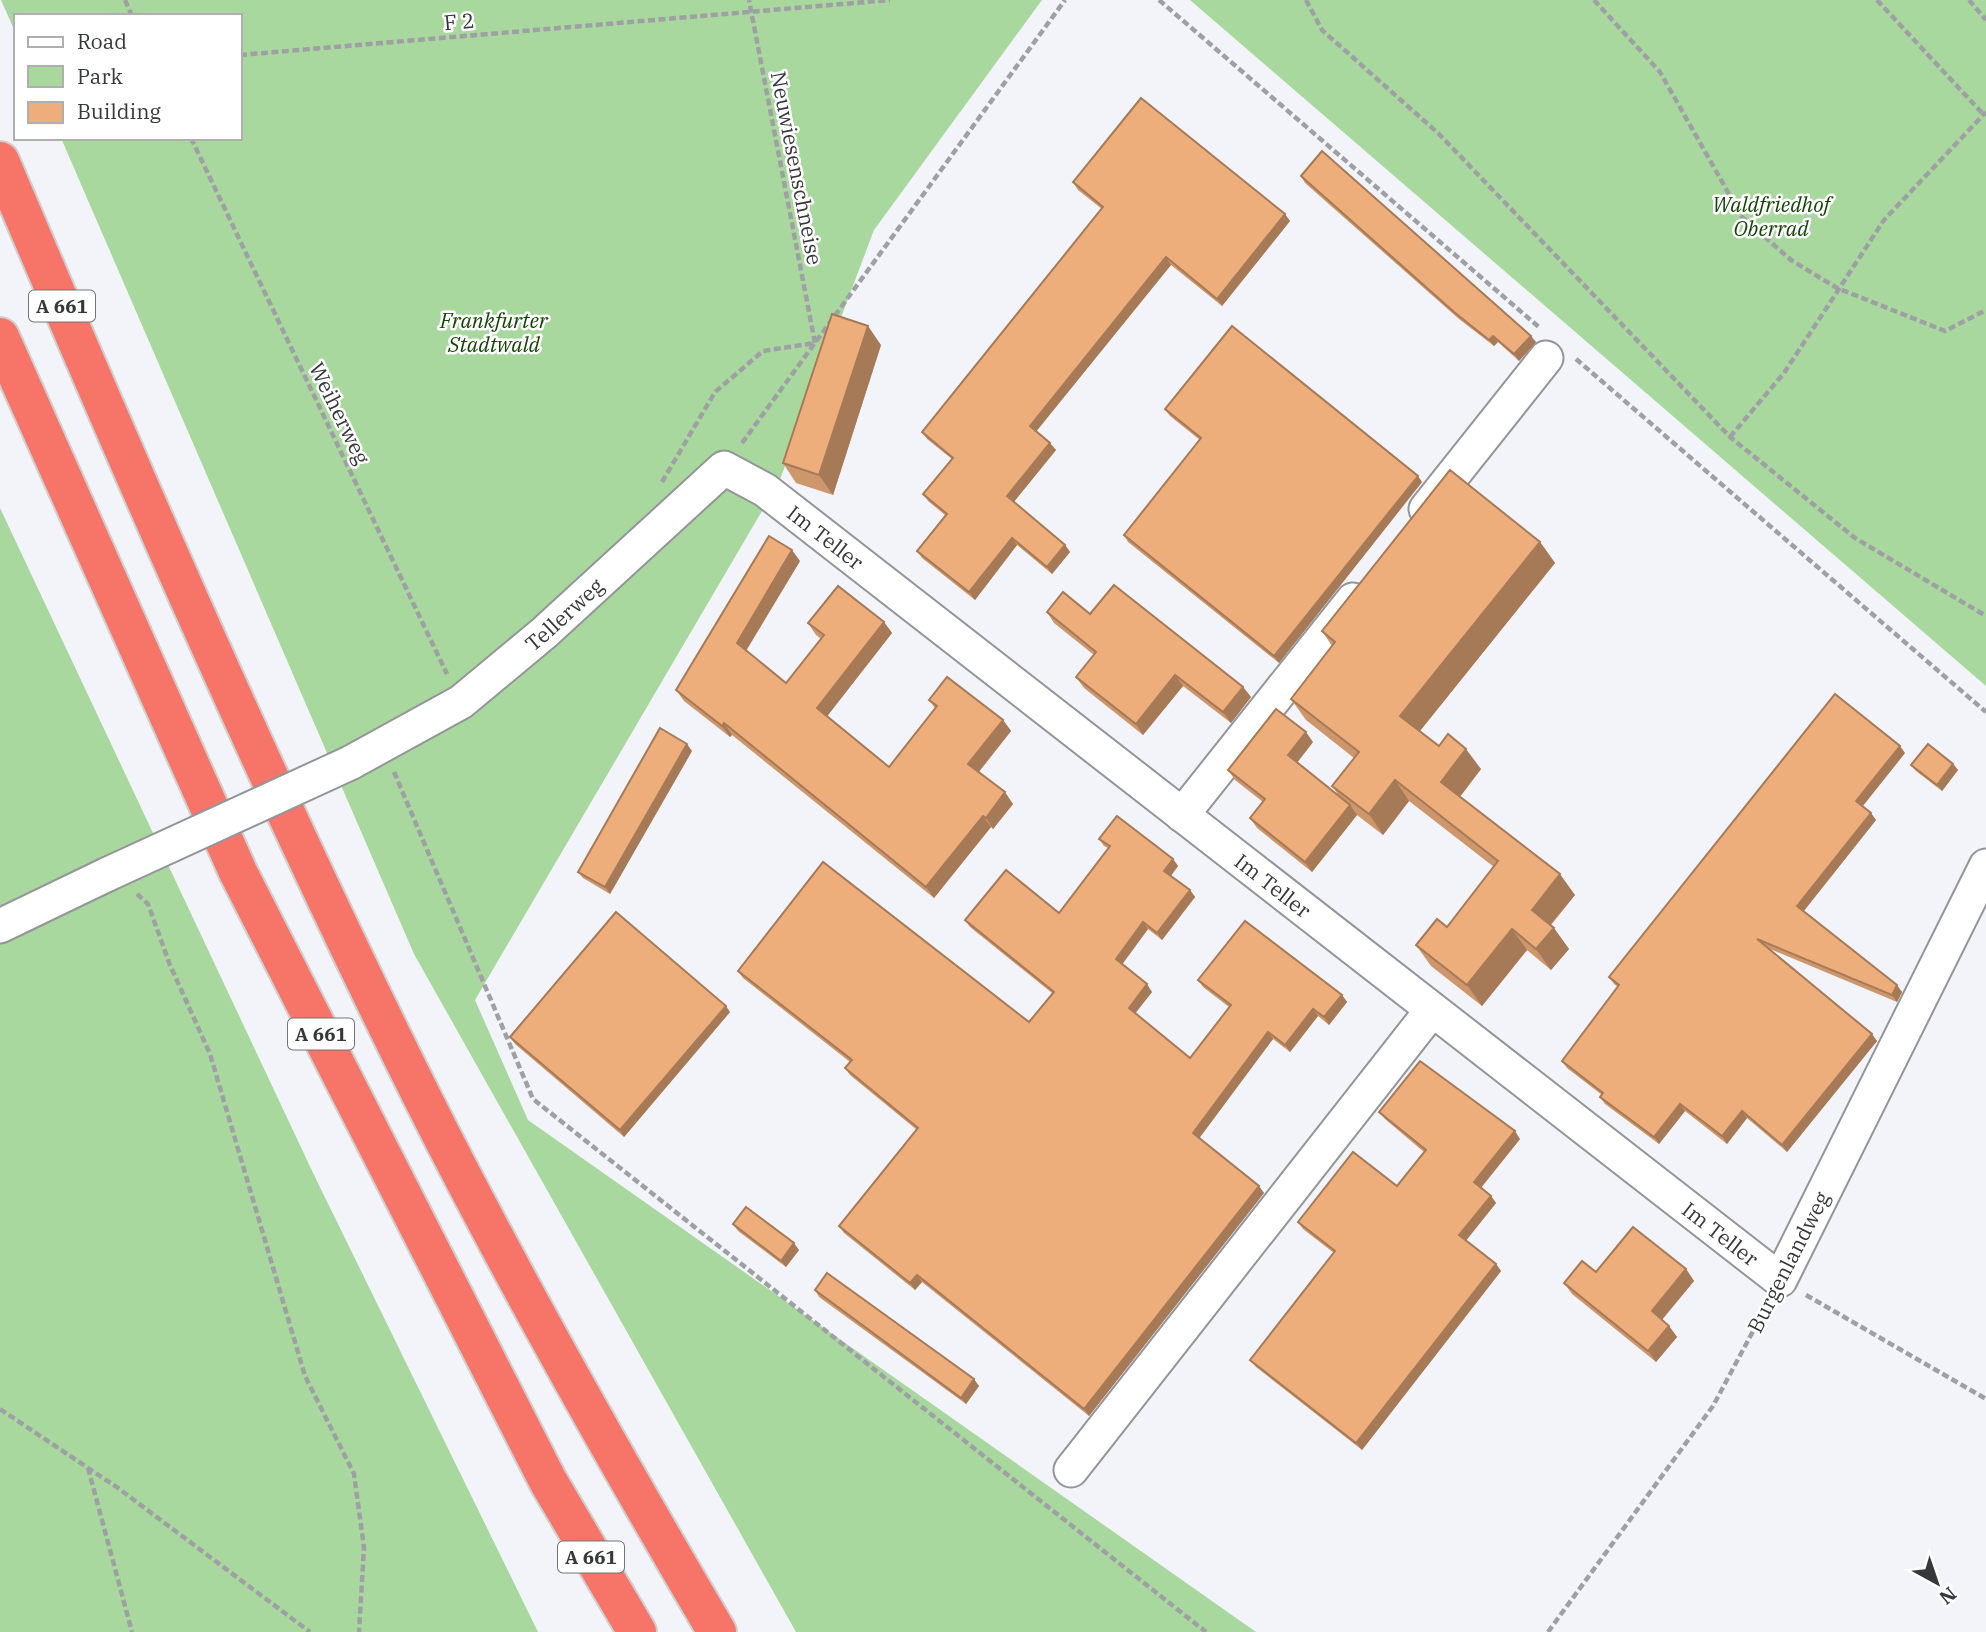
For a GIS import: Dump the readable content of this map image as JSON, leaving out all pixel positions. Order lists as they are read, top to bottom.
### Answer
{
  "streets": {
    "highway": ["A 661"],
    "street": ["Im Teller", "Tellerweg", "Burgenlandweg"],
    "path": ["F 2", "Neuwiesenschneise", "Weiherweg"]
  },
  "crossings": [
    ["F 2", "Neuwiesenschneise"],
    ["Weiherweg", "Tellerweg"],
    ["Im Teller", "Tellerweg"],
    ["Im Teller", "Burgenlandweg"]
  ],
  "parks": ["Waldfriedhof Oberrad", "Frankfurter Stadtwald"],
  "legend": ["Road", "Park", "Building"],
  "north": "bottom right"
}
